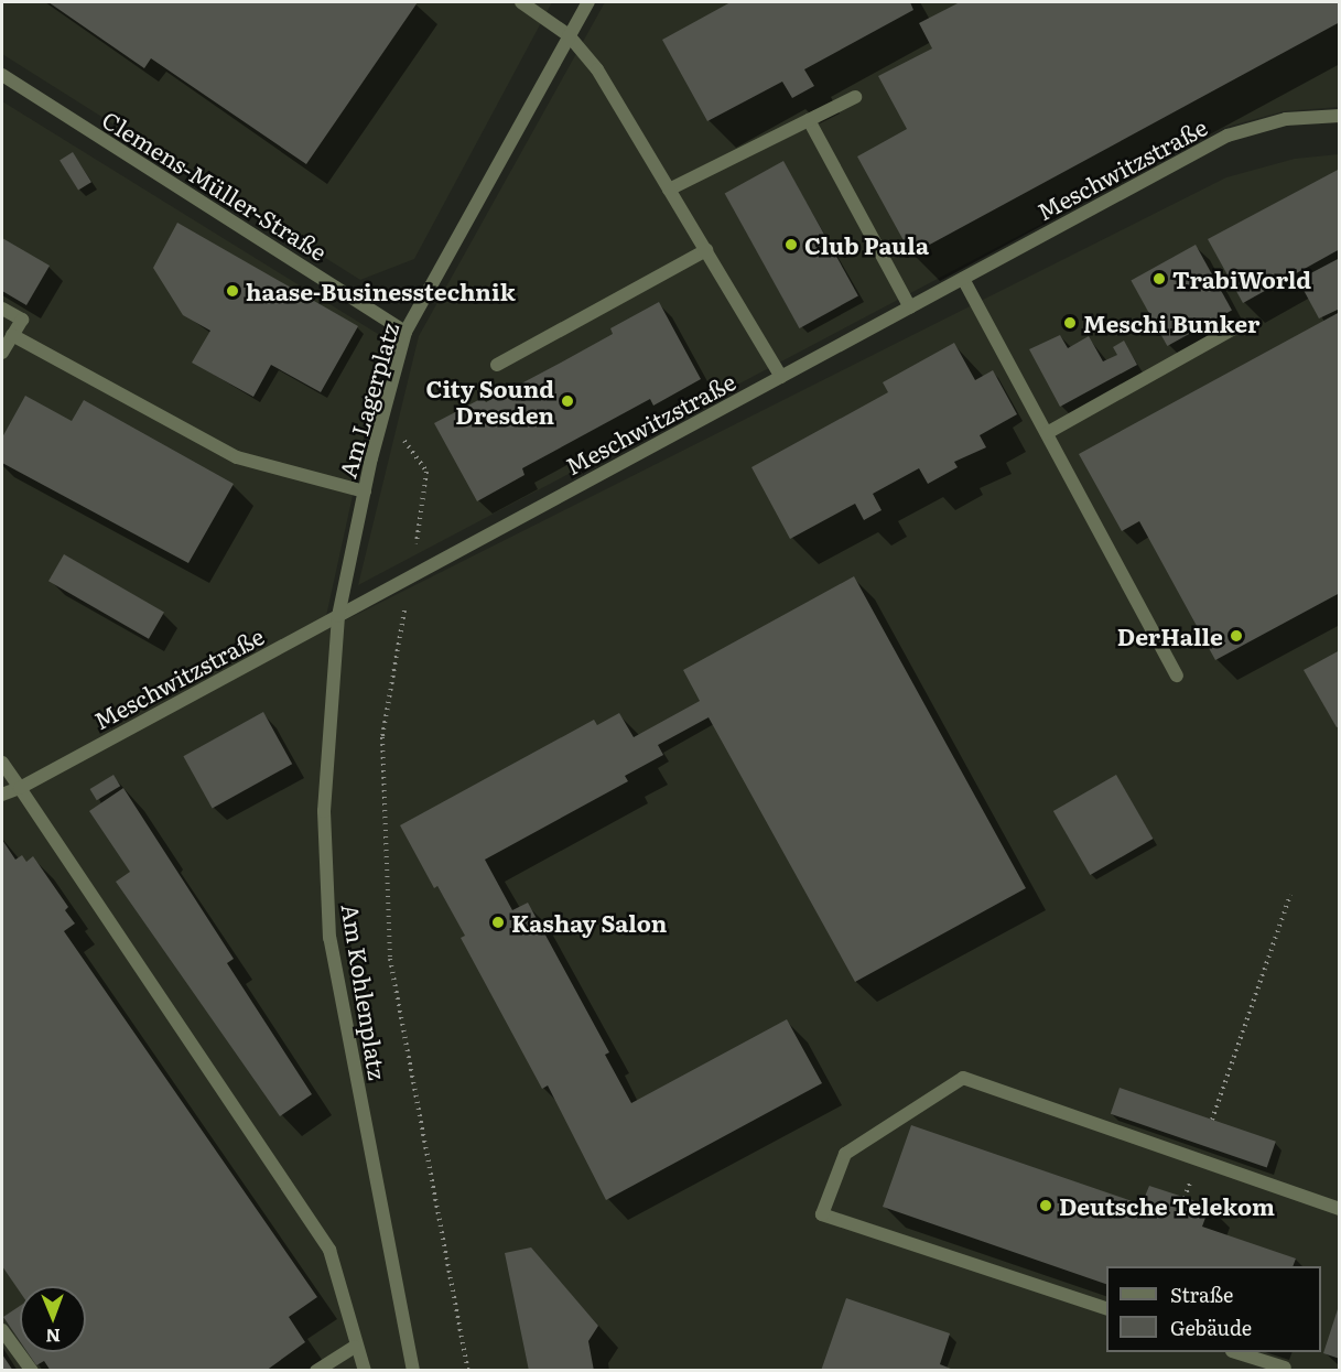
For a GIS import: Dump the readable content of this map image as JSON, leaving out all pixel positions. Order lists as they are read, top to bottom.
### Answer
{
  "streets": {
    "street": [
      "Meschwitzstraße",
      "Clemens-Müller-Straße",
      "Am Lagerplatz",
      "Am Kohlenplatz"
    ]
  },
  "crossings": [
    ["Meschwitzstraße", "Am Lagerplatz"],
    ["Meschwitzstraße", "Am Kohlenplatz"],
    ["Clemens-Müller-Straße", "Am Lagerplatz"],
    ["Am Lagerplatz", "Am Kohlenplatz"]
  ],
  "places": [
    "Club Paula",
    "TrabiWorld",
    "haase-Businesstechnik",
    "Meschi Bunker",
    "City Sound Dresden",
    "DerHalle",
    "Kashay Salon",
    "Deutsche Telekom"
  ],
  "legend": ["Straße", "Gebäude"],
  "north": "bottom"
}
